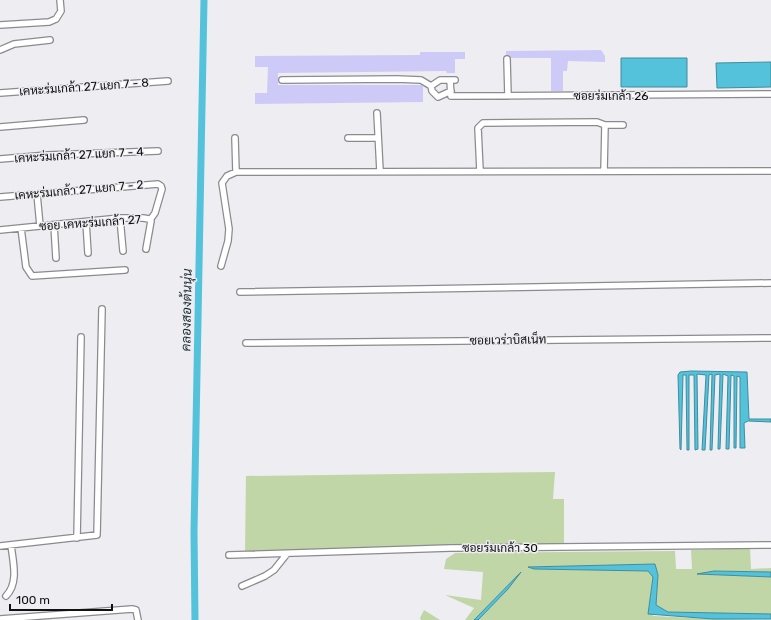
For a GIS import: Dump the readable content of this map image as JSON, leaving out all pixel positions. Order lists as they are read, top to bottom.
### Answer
{
  "streets": {
    "street": [
      "เคหะร่มเกล้า 27 แยก 7 - 8",
      "ซอยร่มเกล้า 26",
      "เคหะร่มเกล้า 27 แยก 7 - 4",
      "เคหะร่มเกล้า 27 แยก 7 - 2",
      "ซอย เคหะร่มเกล้า 27",
      "ซอยเวร่าบิสเน็ท",
      "ซอยร่มเกล้า 30"
    ]
  },
  "crossings": [
    ["เคหะร่มเกล้า 27 แยก 7 - 2", "ซอย เคหะร่มเกล้า 27"]
  ],
  "water": ["คลองสองต้นนุ่น"],
  "scale_bar": "100 m"
}
